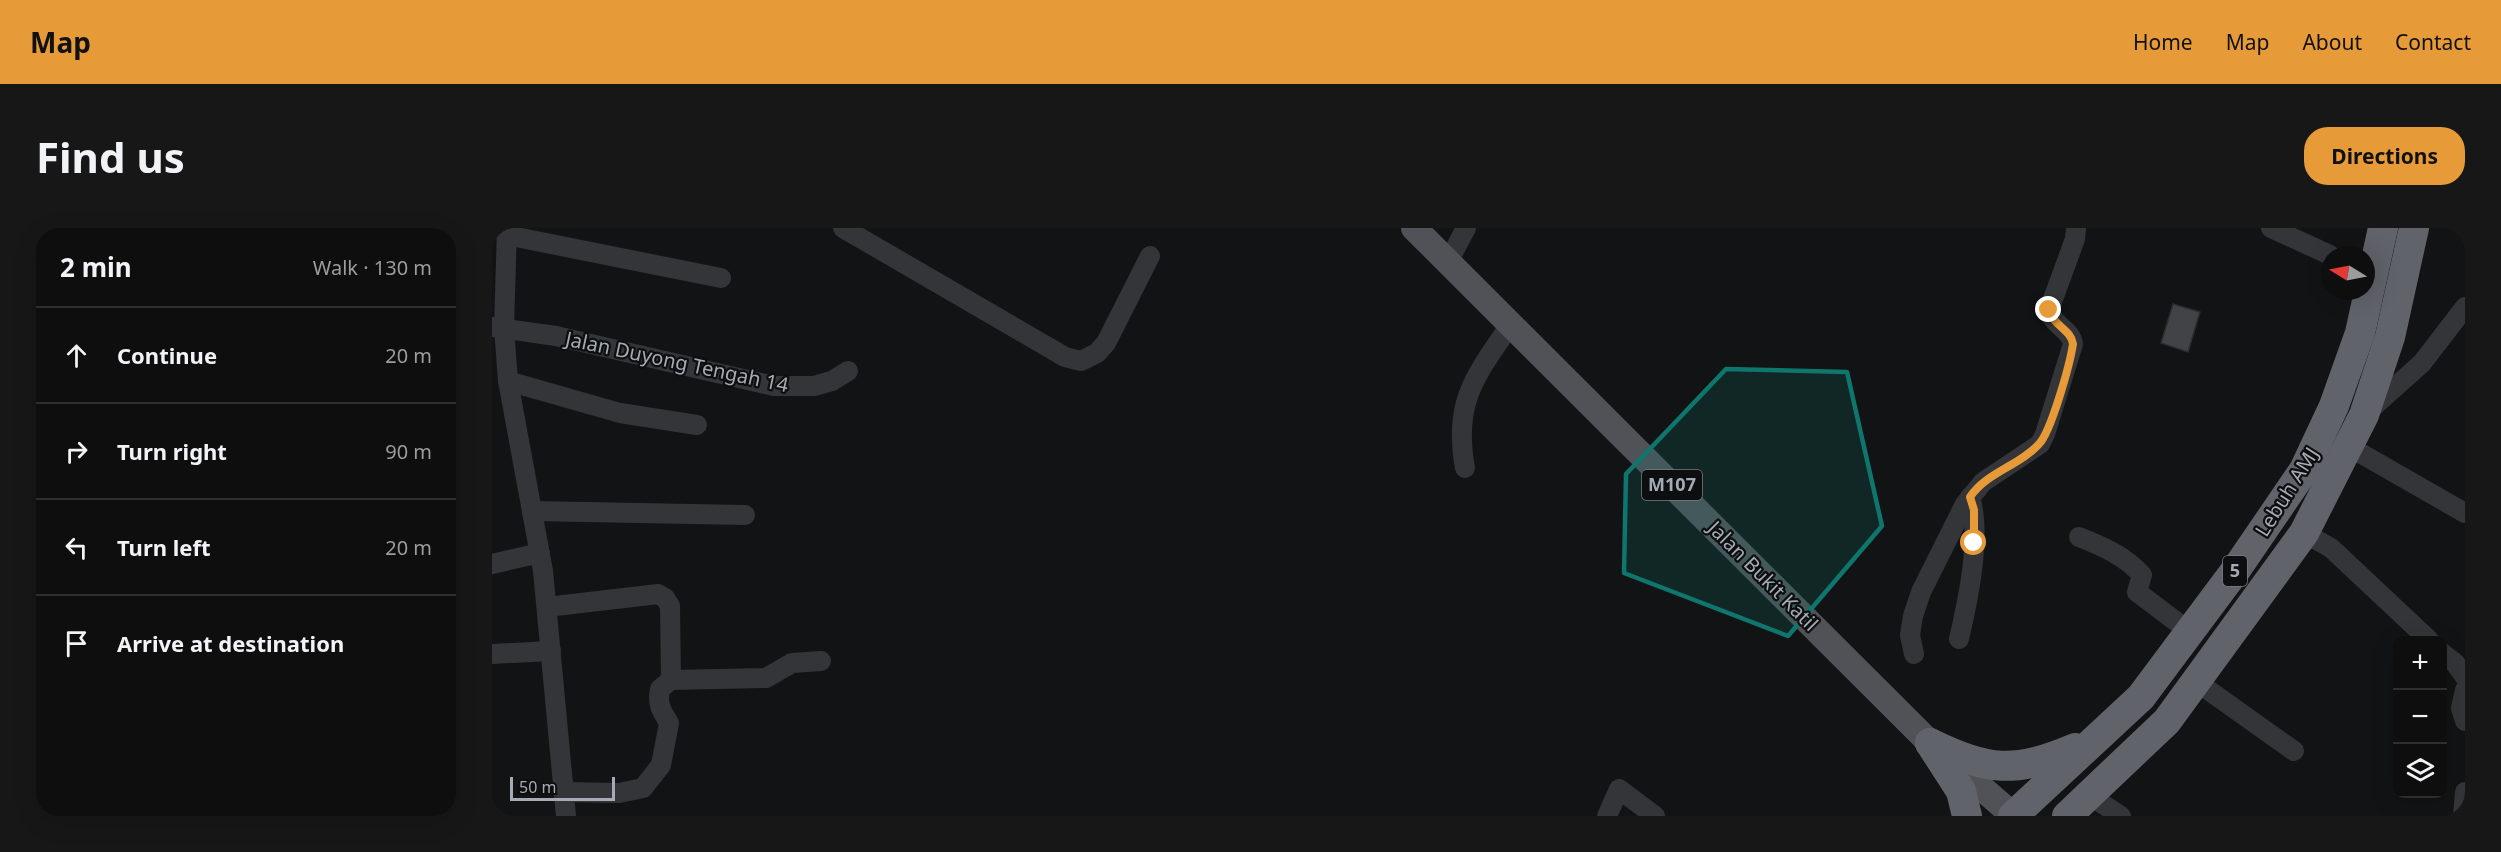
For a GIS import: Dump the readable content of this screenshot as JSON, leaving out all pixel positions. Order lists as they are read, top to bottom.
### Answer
{
  "streets": {
    "highway": ["Lebuh AMJ", "5"],
    "main road": ["M107", "Jalan Bukit Katil"],
    "street": ["Jalan Duyong Tengah 14"]
  },
  "crossings": [
    ["Lebuh AMJ", "Jalan Bukit Katil"]
  ],
  "scale_bar": "50 m",
  "north": "left",
  "page": {
    "header": "Map",
    "nav": [
      "Home",
      "Map",
      "About",
      "Contact"
    ],
    "buttons": "Directions",
    "title": "Find us",
    "heading": ["2 min", "Walk · 130 m"],
    "list": [
      ["Continue", "20 m"],
      ["Turn right", "90 m"],
      ["Turn left", "20 m"],
      "Arrive at destination"
    ],
    "map_buttons": ["+", "−"],
    "scale": "50 m"
  }
}
